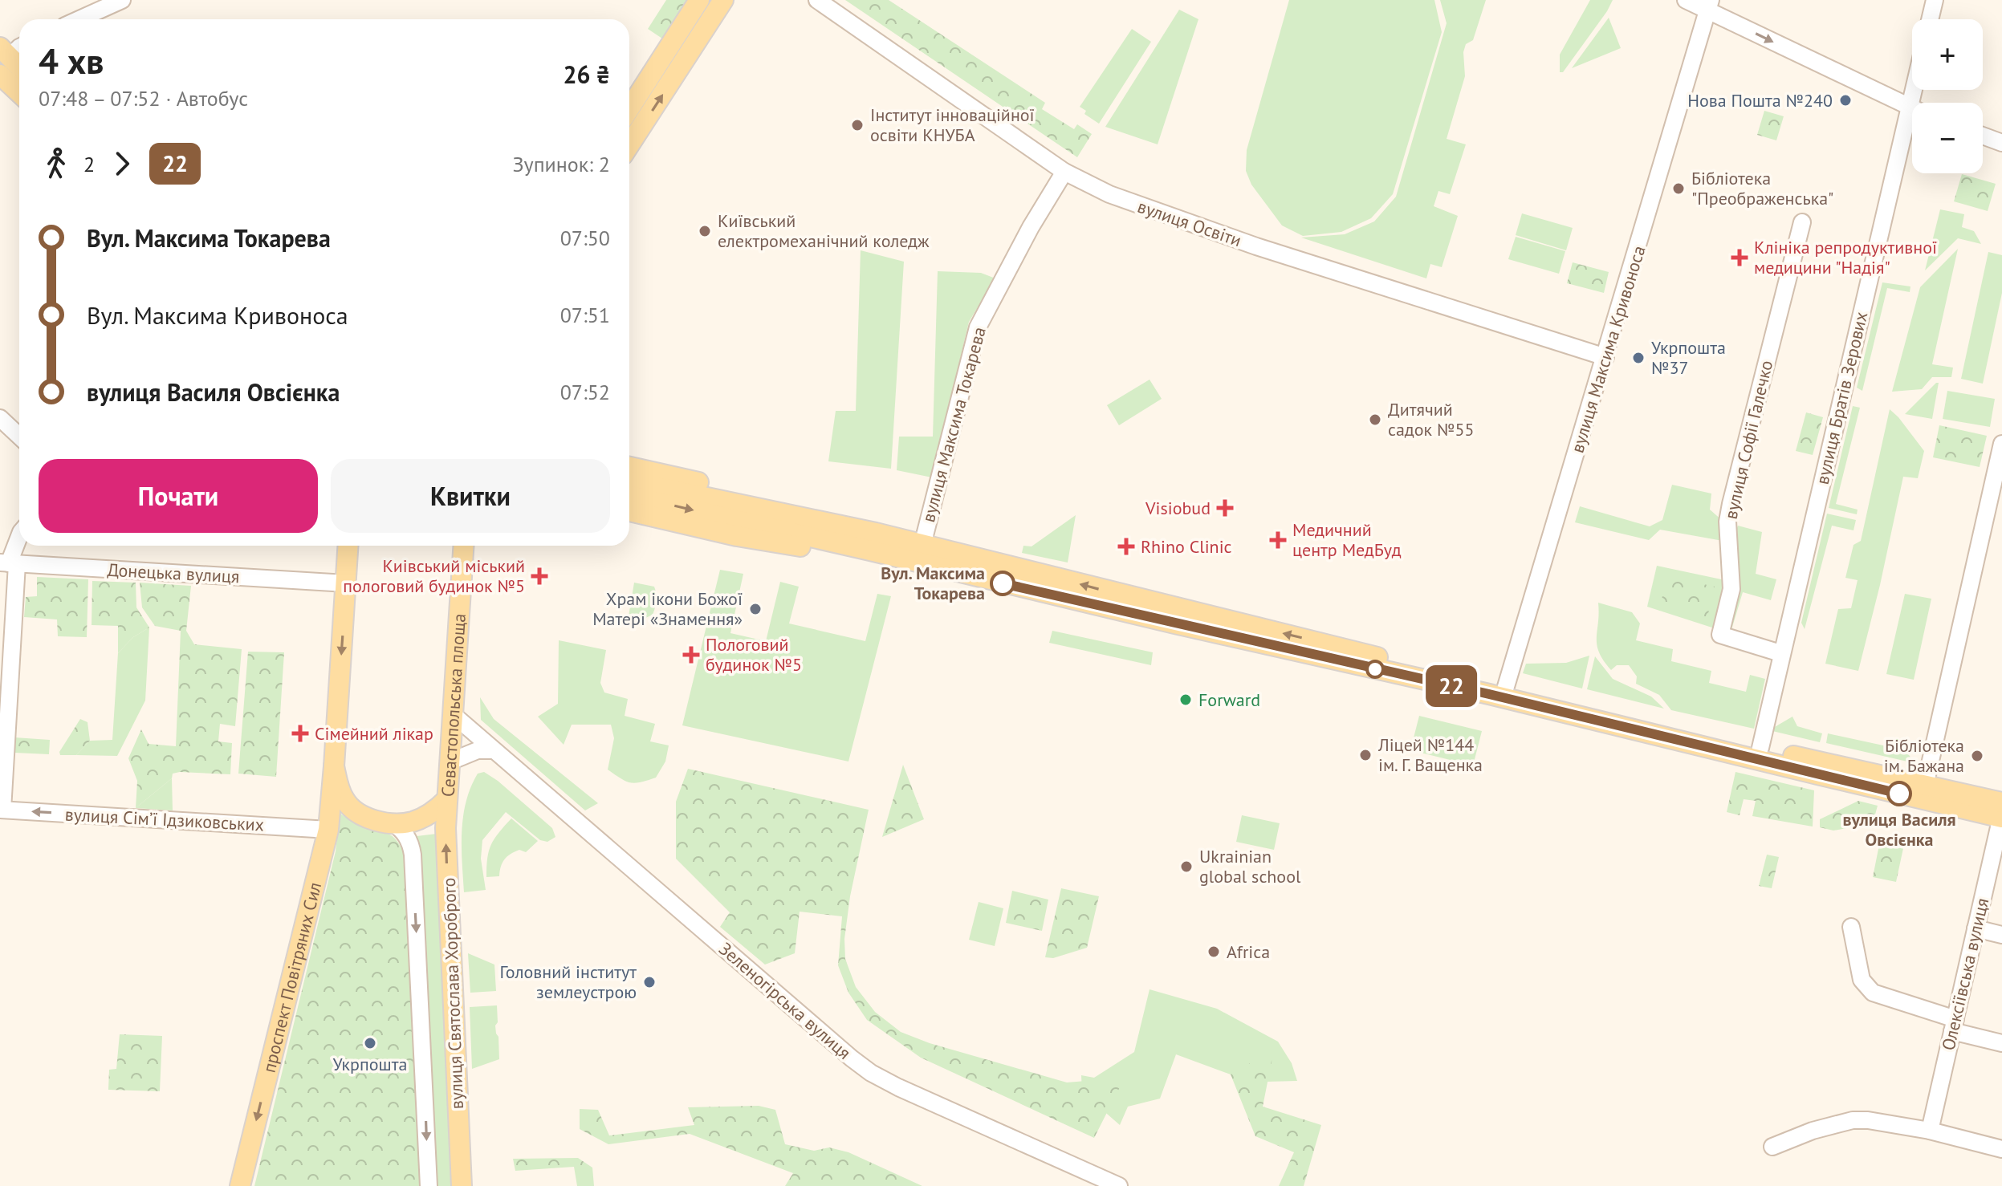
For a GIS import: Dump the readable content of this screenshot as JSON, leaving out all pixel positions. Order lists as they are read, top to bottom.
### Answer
{
  "streets": {
    "main road": ["Севастопольська площа", "проспект Повітряних Сил", "вулиця Святослава Хороброго"],
    "street": [
      "вулиця Освіти",
      "вулиця Максима Кривоноса",
      "вулиця Братів Зерових",
      "вулиця Максима Токарева",
      "вулиця Софії Галечко",
      "Донецька вулиця",
      "вулиця Сімʼї Ідзиковських",
      "Олексіївська вулиця",
      "Зеленогірська вулиця"
    ]
  },
  "crossings": [
    ["вулиця Освіти", "вулиця Максима Кривоноса"],
    ["вулиця Освіти", "вулиця Максима Токарева"],
    ["вулиця Братів Зерових", "вулиця Софії Галечко"],
    ["Донецька вулиця", "Севастопольська площа"],
    ["Севастопольська площа", "проспект Повітряних Сил"],
    ["Севастопольська площа", "вулиця Святослава Хороброго"],
    ["Севастопольська площа", "Зеленогірська вулиця"],
    ["вулиця Сімʼї Ідзиковських", "проспект Повітряних Сил"]
  ],
  "one_way": ["вулиця Сімʼї Ідзиковських", "проспект Повітряних Сил"],
  "places": {
    "other": [
      "Нова Пошта №240",
      "Інститут інноваційної освіти КНУБА",
      "Бібліотека \"Преображенська\"",
      "Київський електромеханічний коледж",
      "Укрпошта №37",
      "Дитячий садок №55",
      "Вул. Максима Токарева",
      "Храм ікони Божої Матері «Знамення»",
      "Forward",
      "Ліцей №144 ім. Г. Ващенка",
      "Бібліотека ім. Бажана",
      "вулиця Василя Овсієнка",
      "Ukrainian global school",
      "Africa",
      "Головний інститут землеустрою",
      "Укрпошта"
    ],
    "health": [
      "Клініка репродуктивної медицини \"Надія\"",
      "Visiobud",
      "Медичний центр МедБуд",
      "Rhino Clinic",
      "Киівський міський пологовий будинок №5",
      "Пологовий будинок №5",
      "Сімейний лікар"
    ]
  },
  "lines": ["bus line 22"],
  "page": {
    "on_map": "22",
    "map_buttons": ["+", "−"],
    "heading": ["4 хв", "07:48 – 07:52 · Автобус", "26 ₴"],
    "legs": ["2", "22", "Зупинок: 2"],
    "list": [
      {
        "name": "Вул. Максима Токарева",
        "value": "07:50"
      },
      {
        "name": "Вул. Максима Кривоноса",
        "value": "07:51"
      },
      {
        "name": "вулиця Василя Овсієнка",
        "value": "07:52"
      }
    ],
    "buttons": ["Почати", "Квитки"]
  }
}
